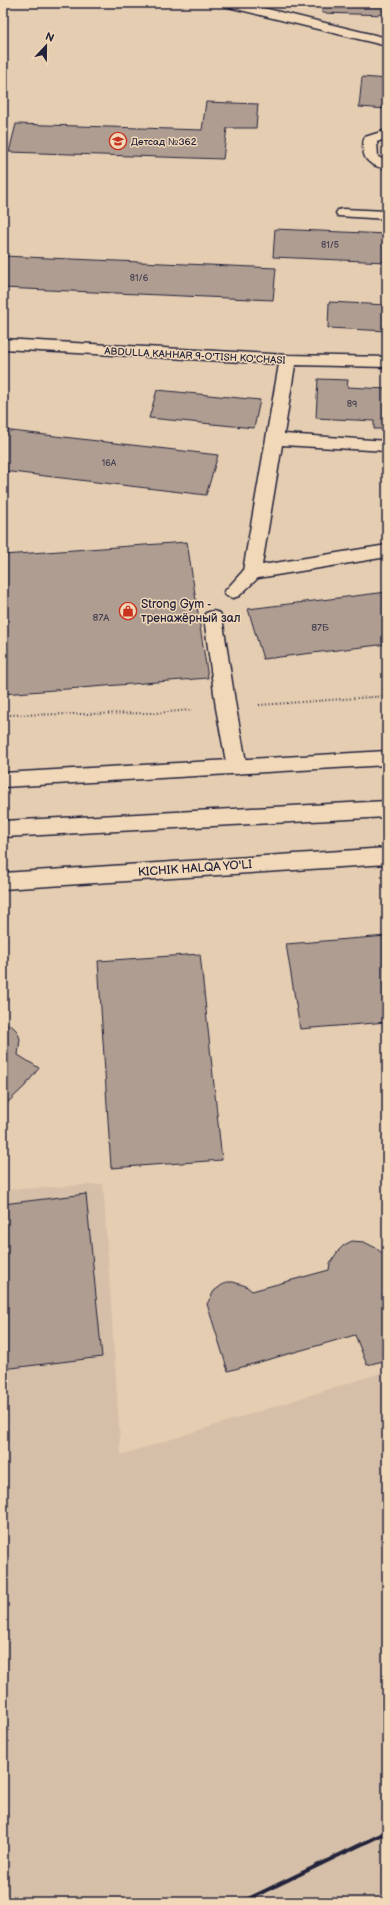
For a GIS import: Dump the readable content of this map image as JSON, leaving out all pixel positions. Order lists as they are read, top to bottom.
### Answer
{
  "streets": {
    "main road": ["ABDULLA KAHHAR 9-O'TISH KO'CHASI", "KICHIK HALQA YO'LI"]
  },
  "places": {
    "school or university": ["Детсад №362"],
    "shop": ["Strong Gym - тренажёрный зал"]
  },
  "house_numbers": [
    "81/5",
    "81/6",
    "89",
    "16А",
    "87A",
    "87Б"
  ],
  "north": "top"
}
